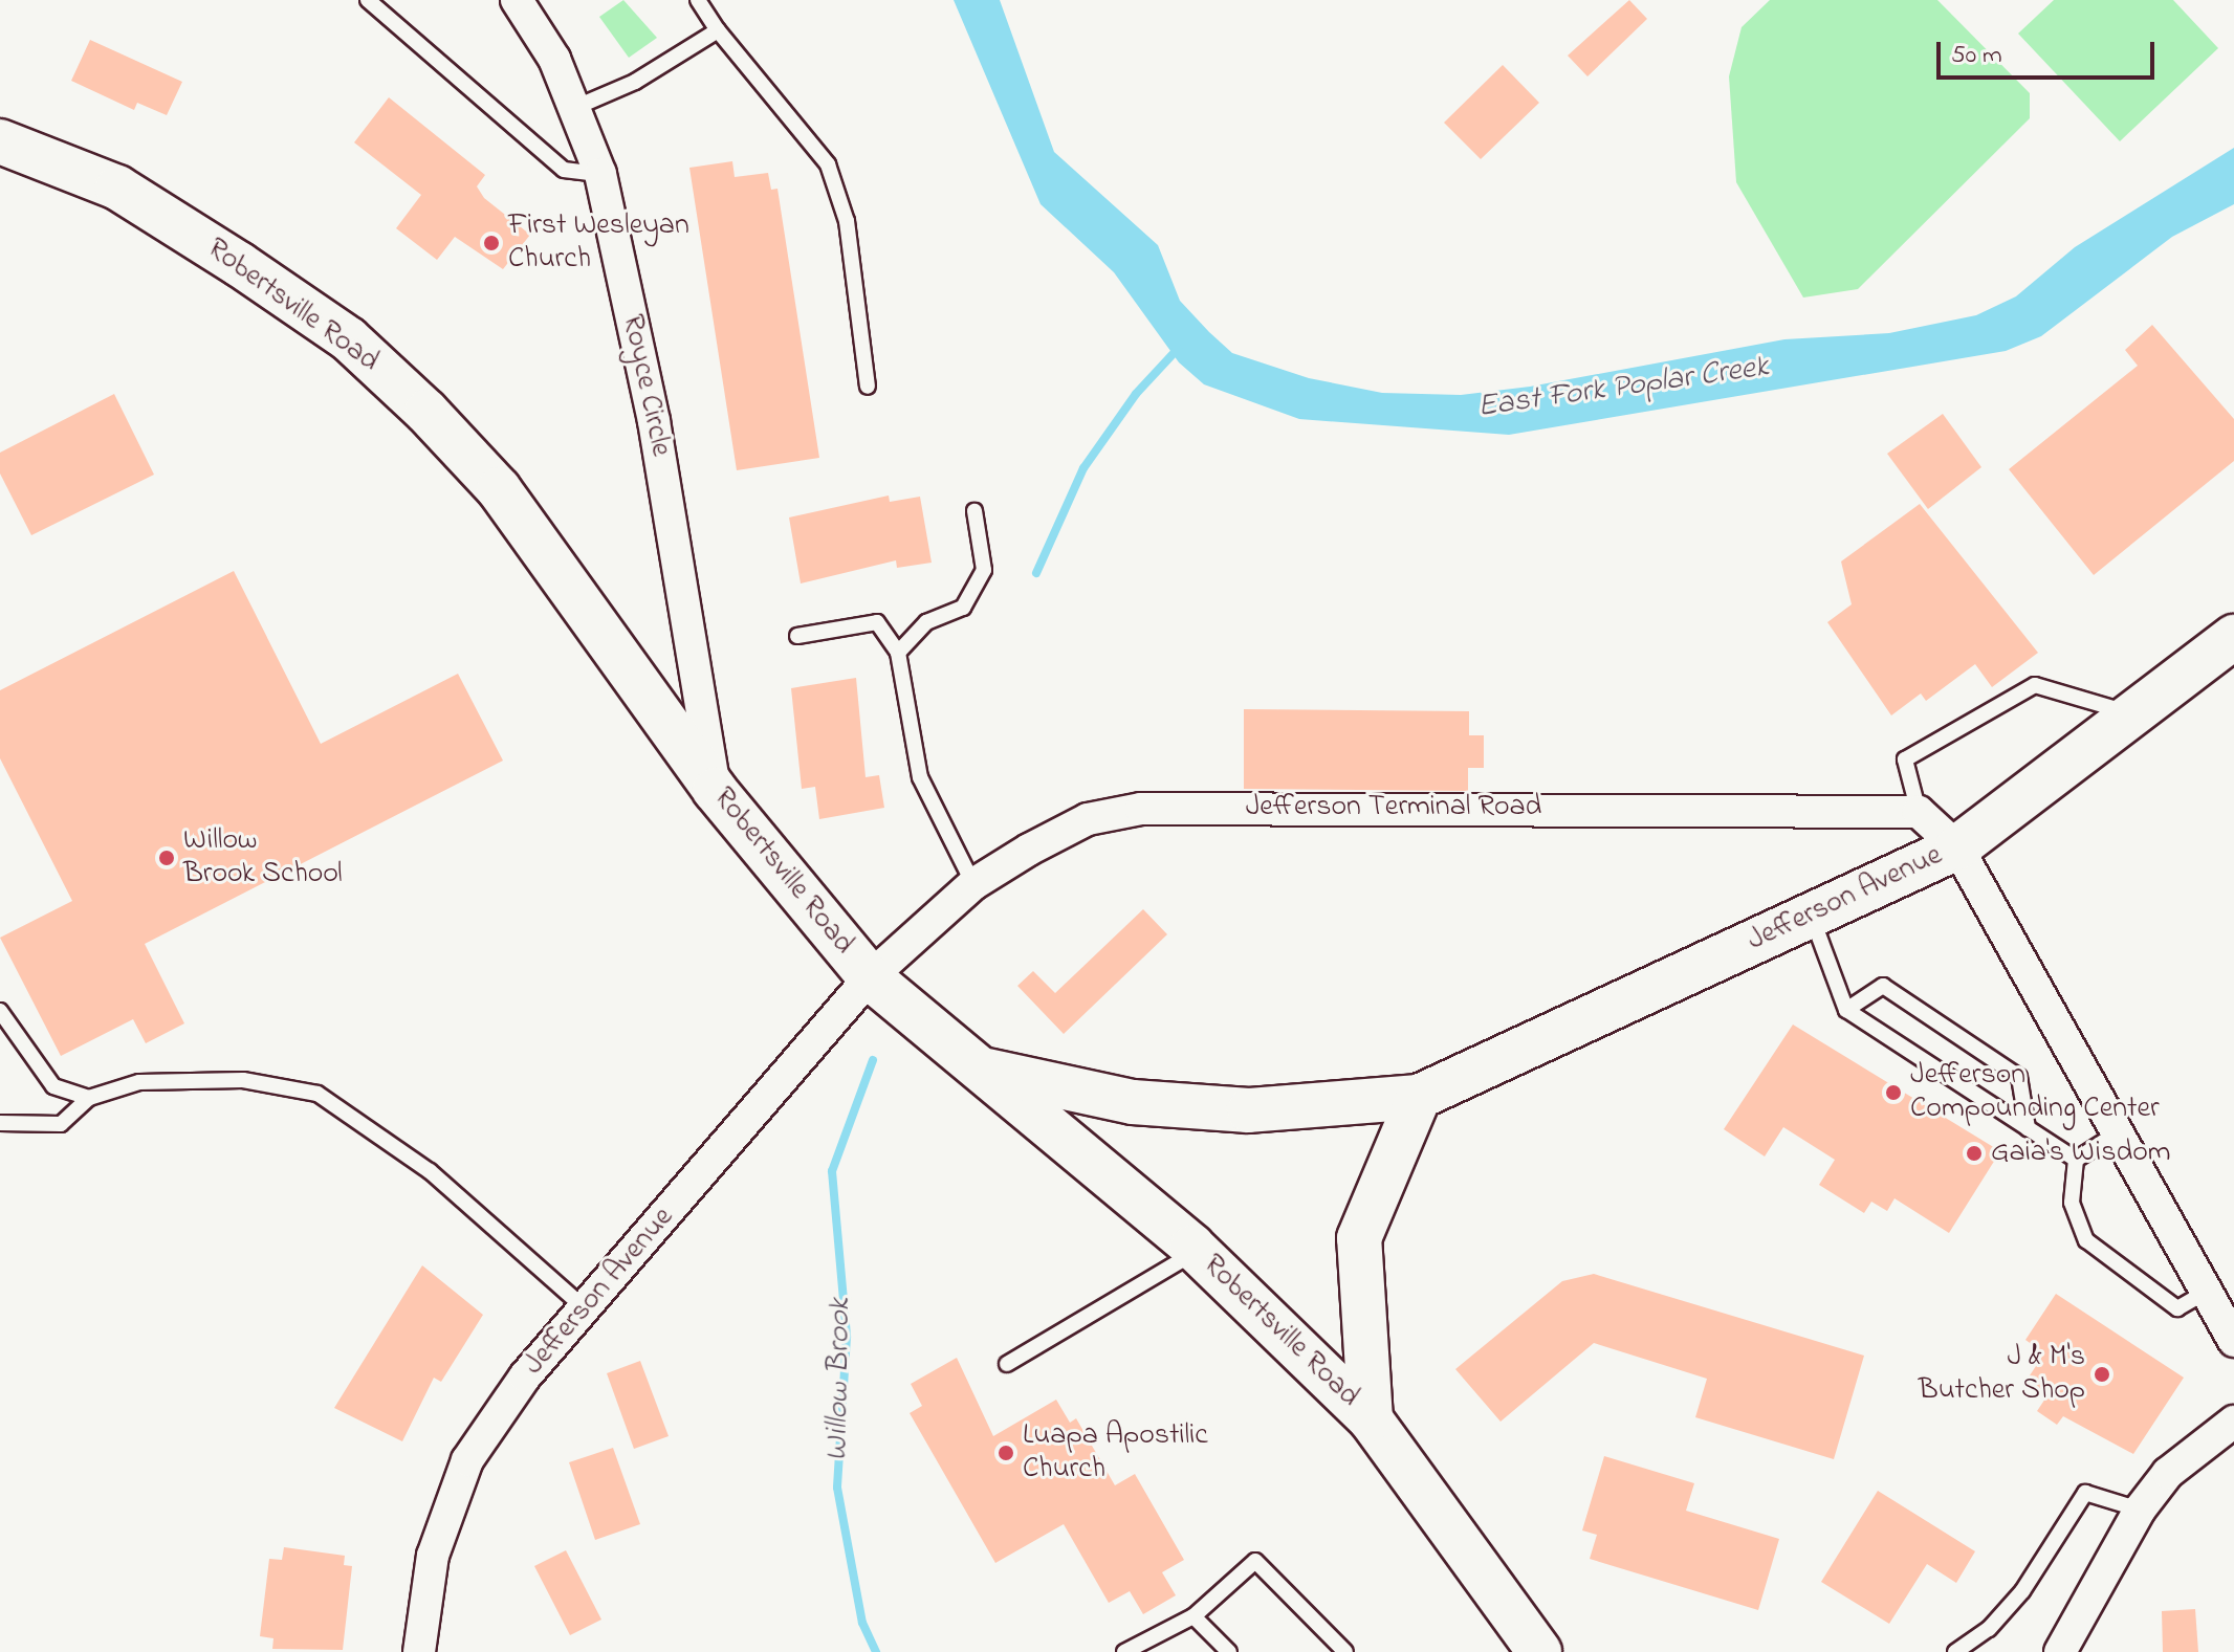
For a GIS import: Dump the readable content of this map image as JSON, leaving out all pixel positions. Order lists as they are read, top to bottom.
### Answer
{
  "streets": {
    "street": [
      "Robertsville Road",
      "Royce Circle",
      "Jefferson Terminal Road",
      "Jefferson Avenue"
    ]
  },
  "crossings": [
    ["Robertsville Road", "Royce Circle"],
    ["Robertsville Road", "Jefferson Terminal Road"],
    ["Robertsville Road", "Jefferson Avenue"],
    ["Jefferson Terminal Road", "Jefferson Avenue"]
  ],
  "water": ["East Fork Poplar Creek", "Willow Brook"],
  "places": [
    "First Wesleyan Church",
    "Willow Brook School",
    "Jefferson Compounding Center",
    "Gaia's Wisdom",
    "J & M's Butcher Shop",
    "Luapa Apostilic Church"
  ],
  "scale_bar": "50 m"
}
